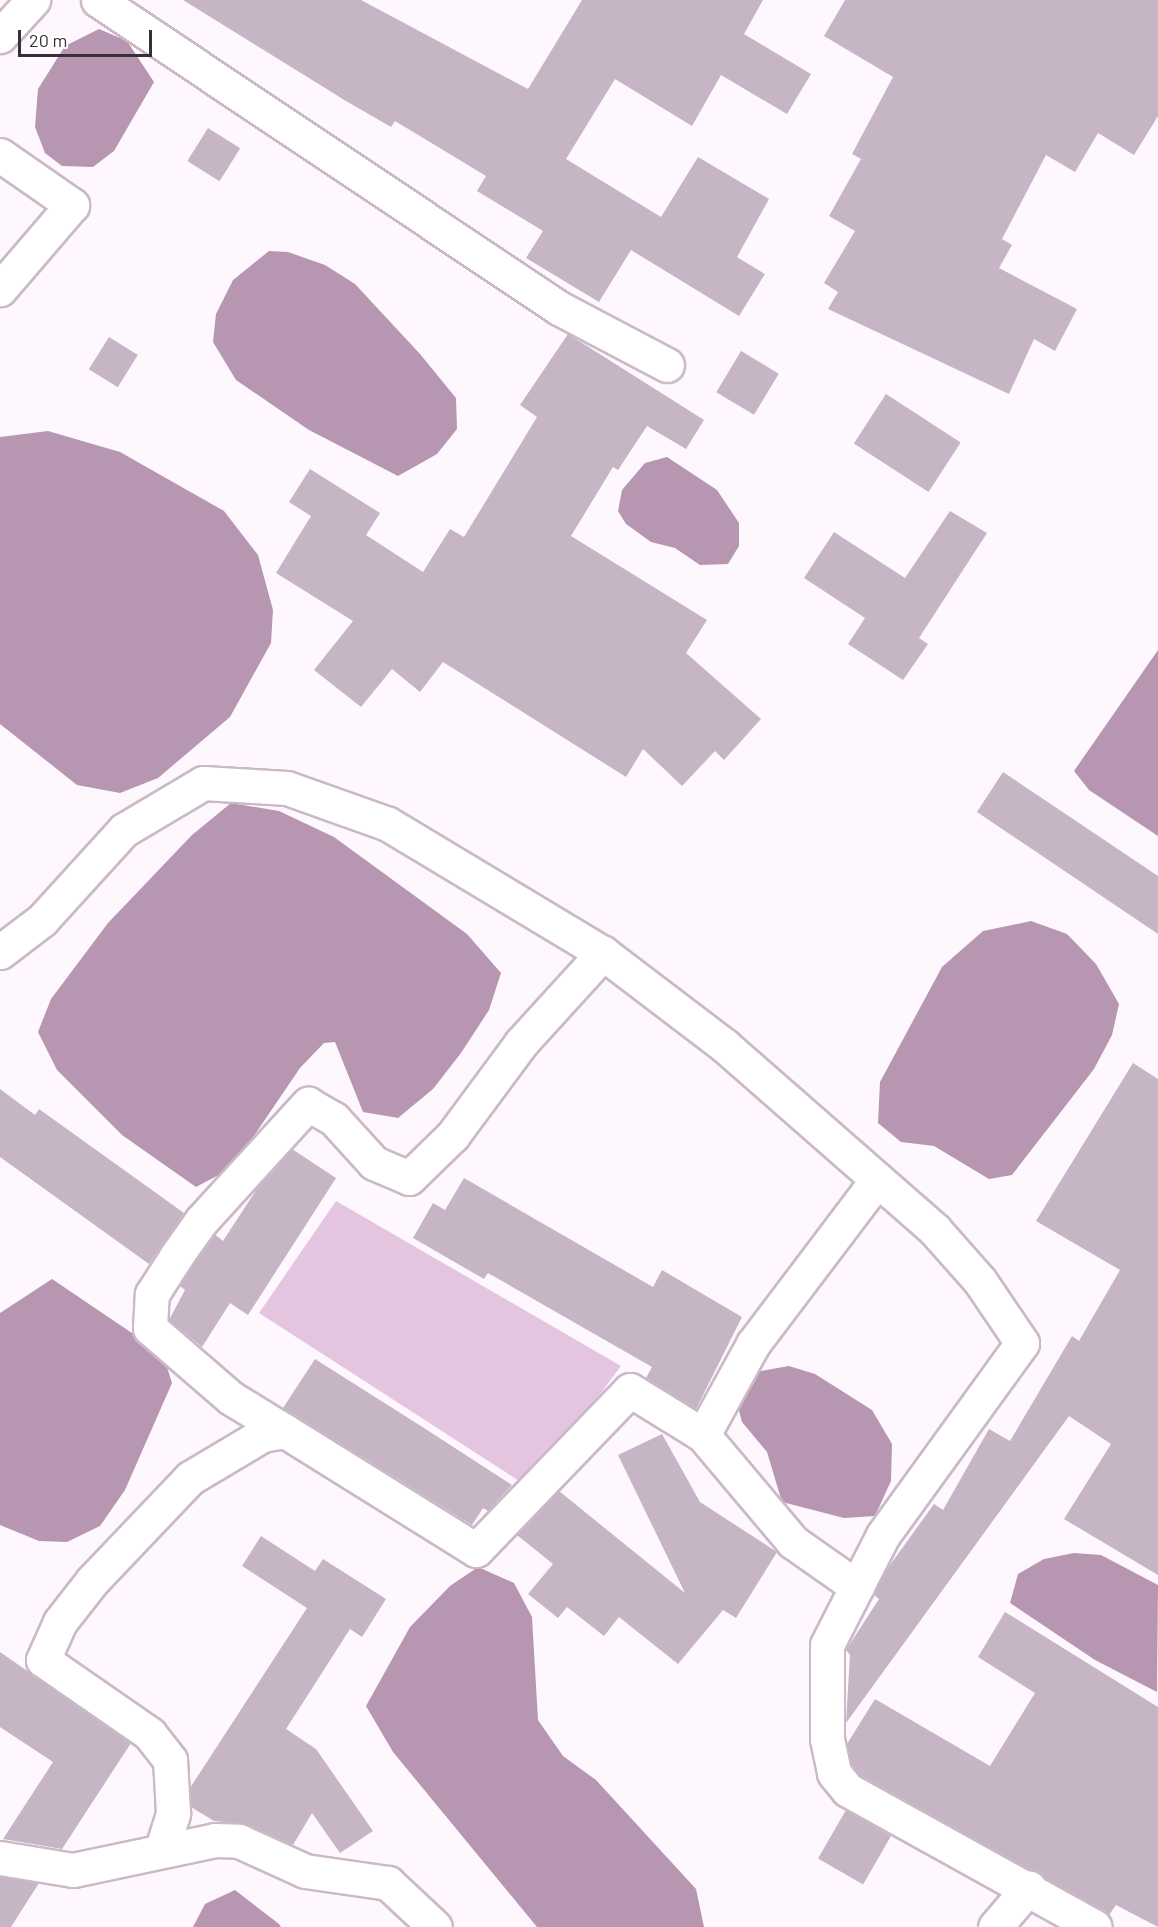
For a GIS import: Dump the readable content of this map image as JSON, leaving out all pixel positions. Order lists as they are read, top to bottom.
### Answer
{
  "scale_bar": "20 m"
}
